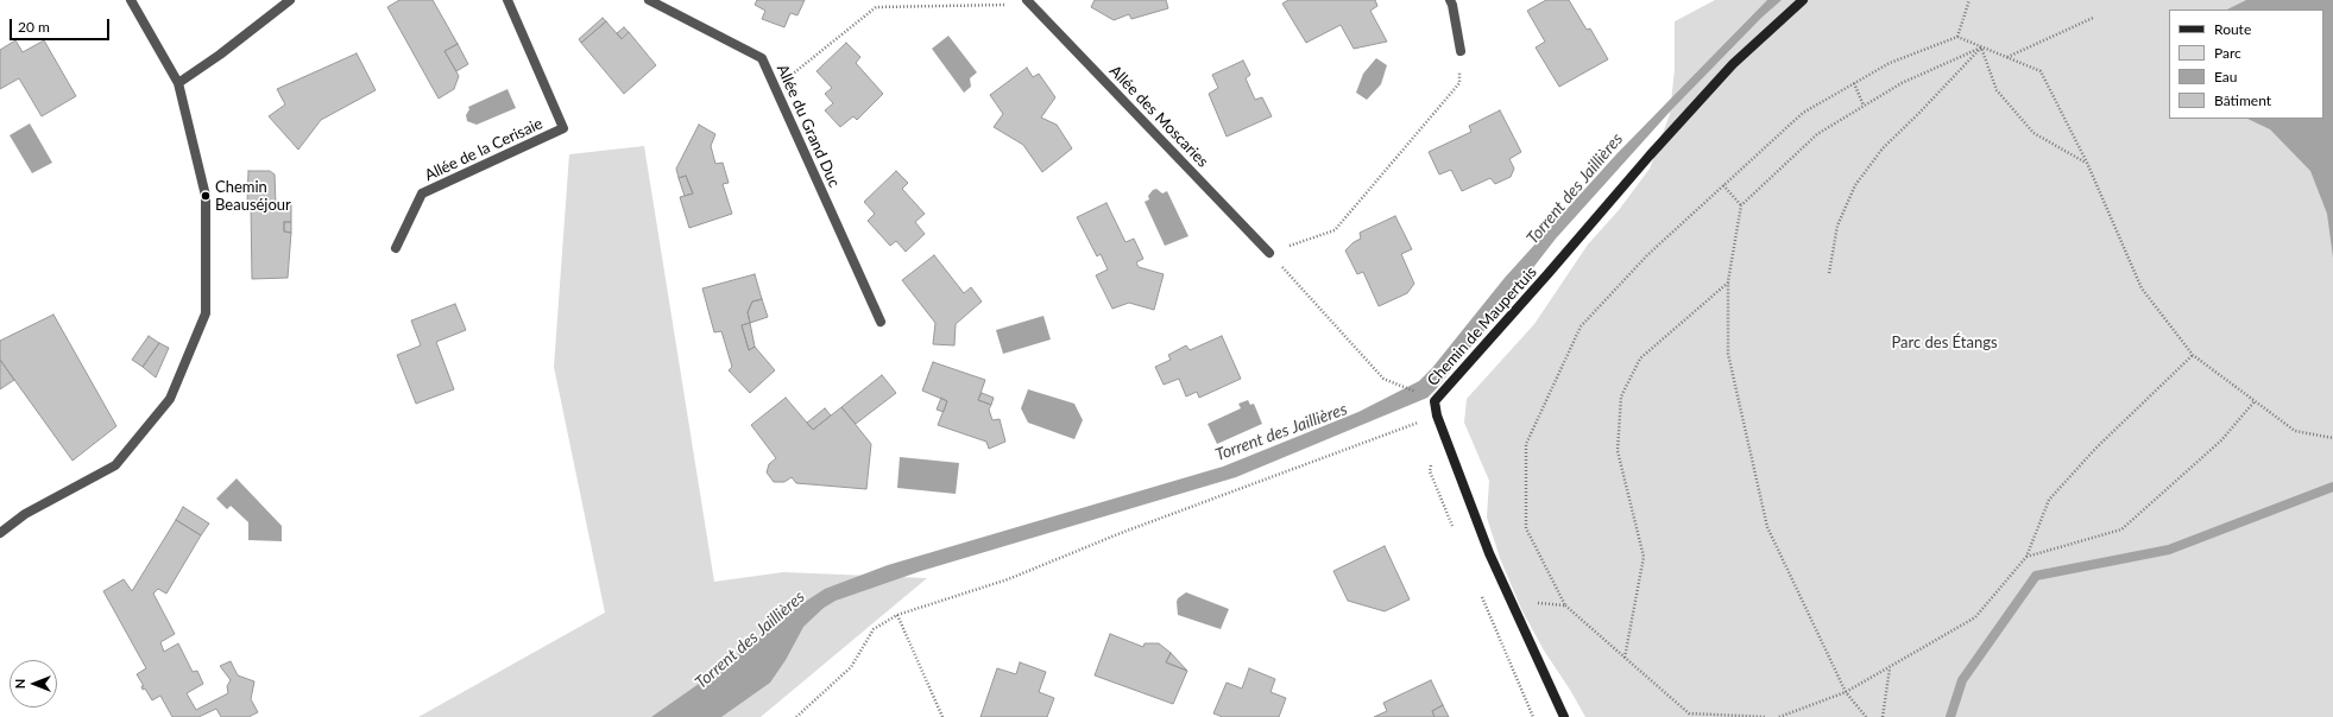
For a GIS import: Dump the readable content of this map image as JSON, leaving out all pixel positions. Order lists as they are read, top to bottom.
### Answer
{
  "streets": {
    "street": [
      "Allée des Moscaries",
      "Allée du Grand Duc",
      "Allée de la Cerisaie",
      "Chemin de Maupertuis"
    ]
  },
  "water": ["Torrent des Jaillières"],
  "parks": ["Parc des Étangs"],
  "places": ["Chemin Beauséjour"],
  "legend": [
    "Route",
    "Parc",
    "Eau",
    "Bâtiment"
  ],
  "scale_bar": "20 m",
  "north": "left"
}
